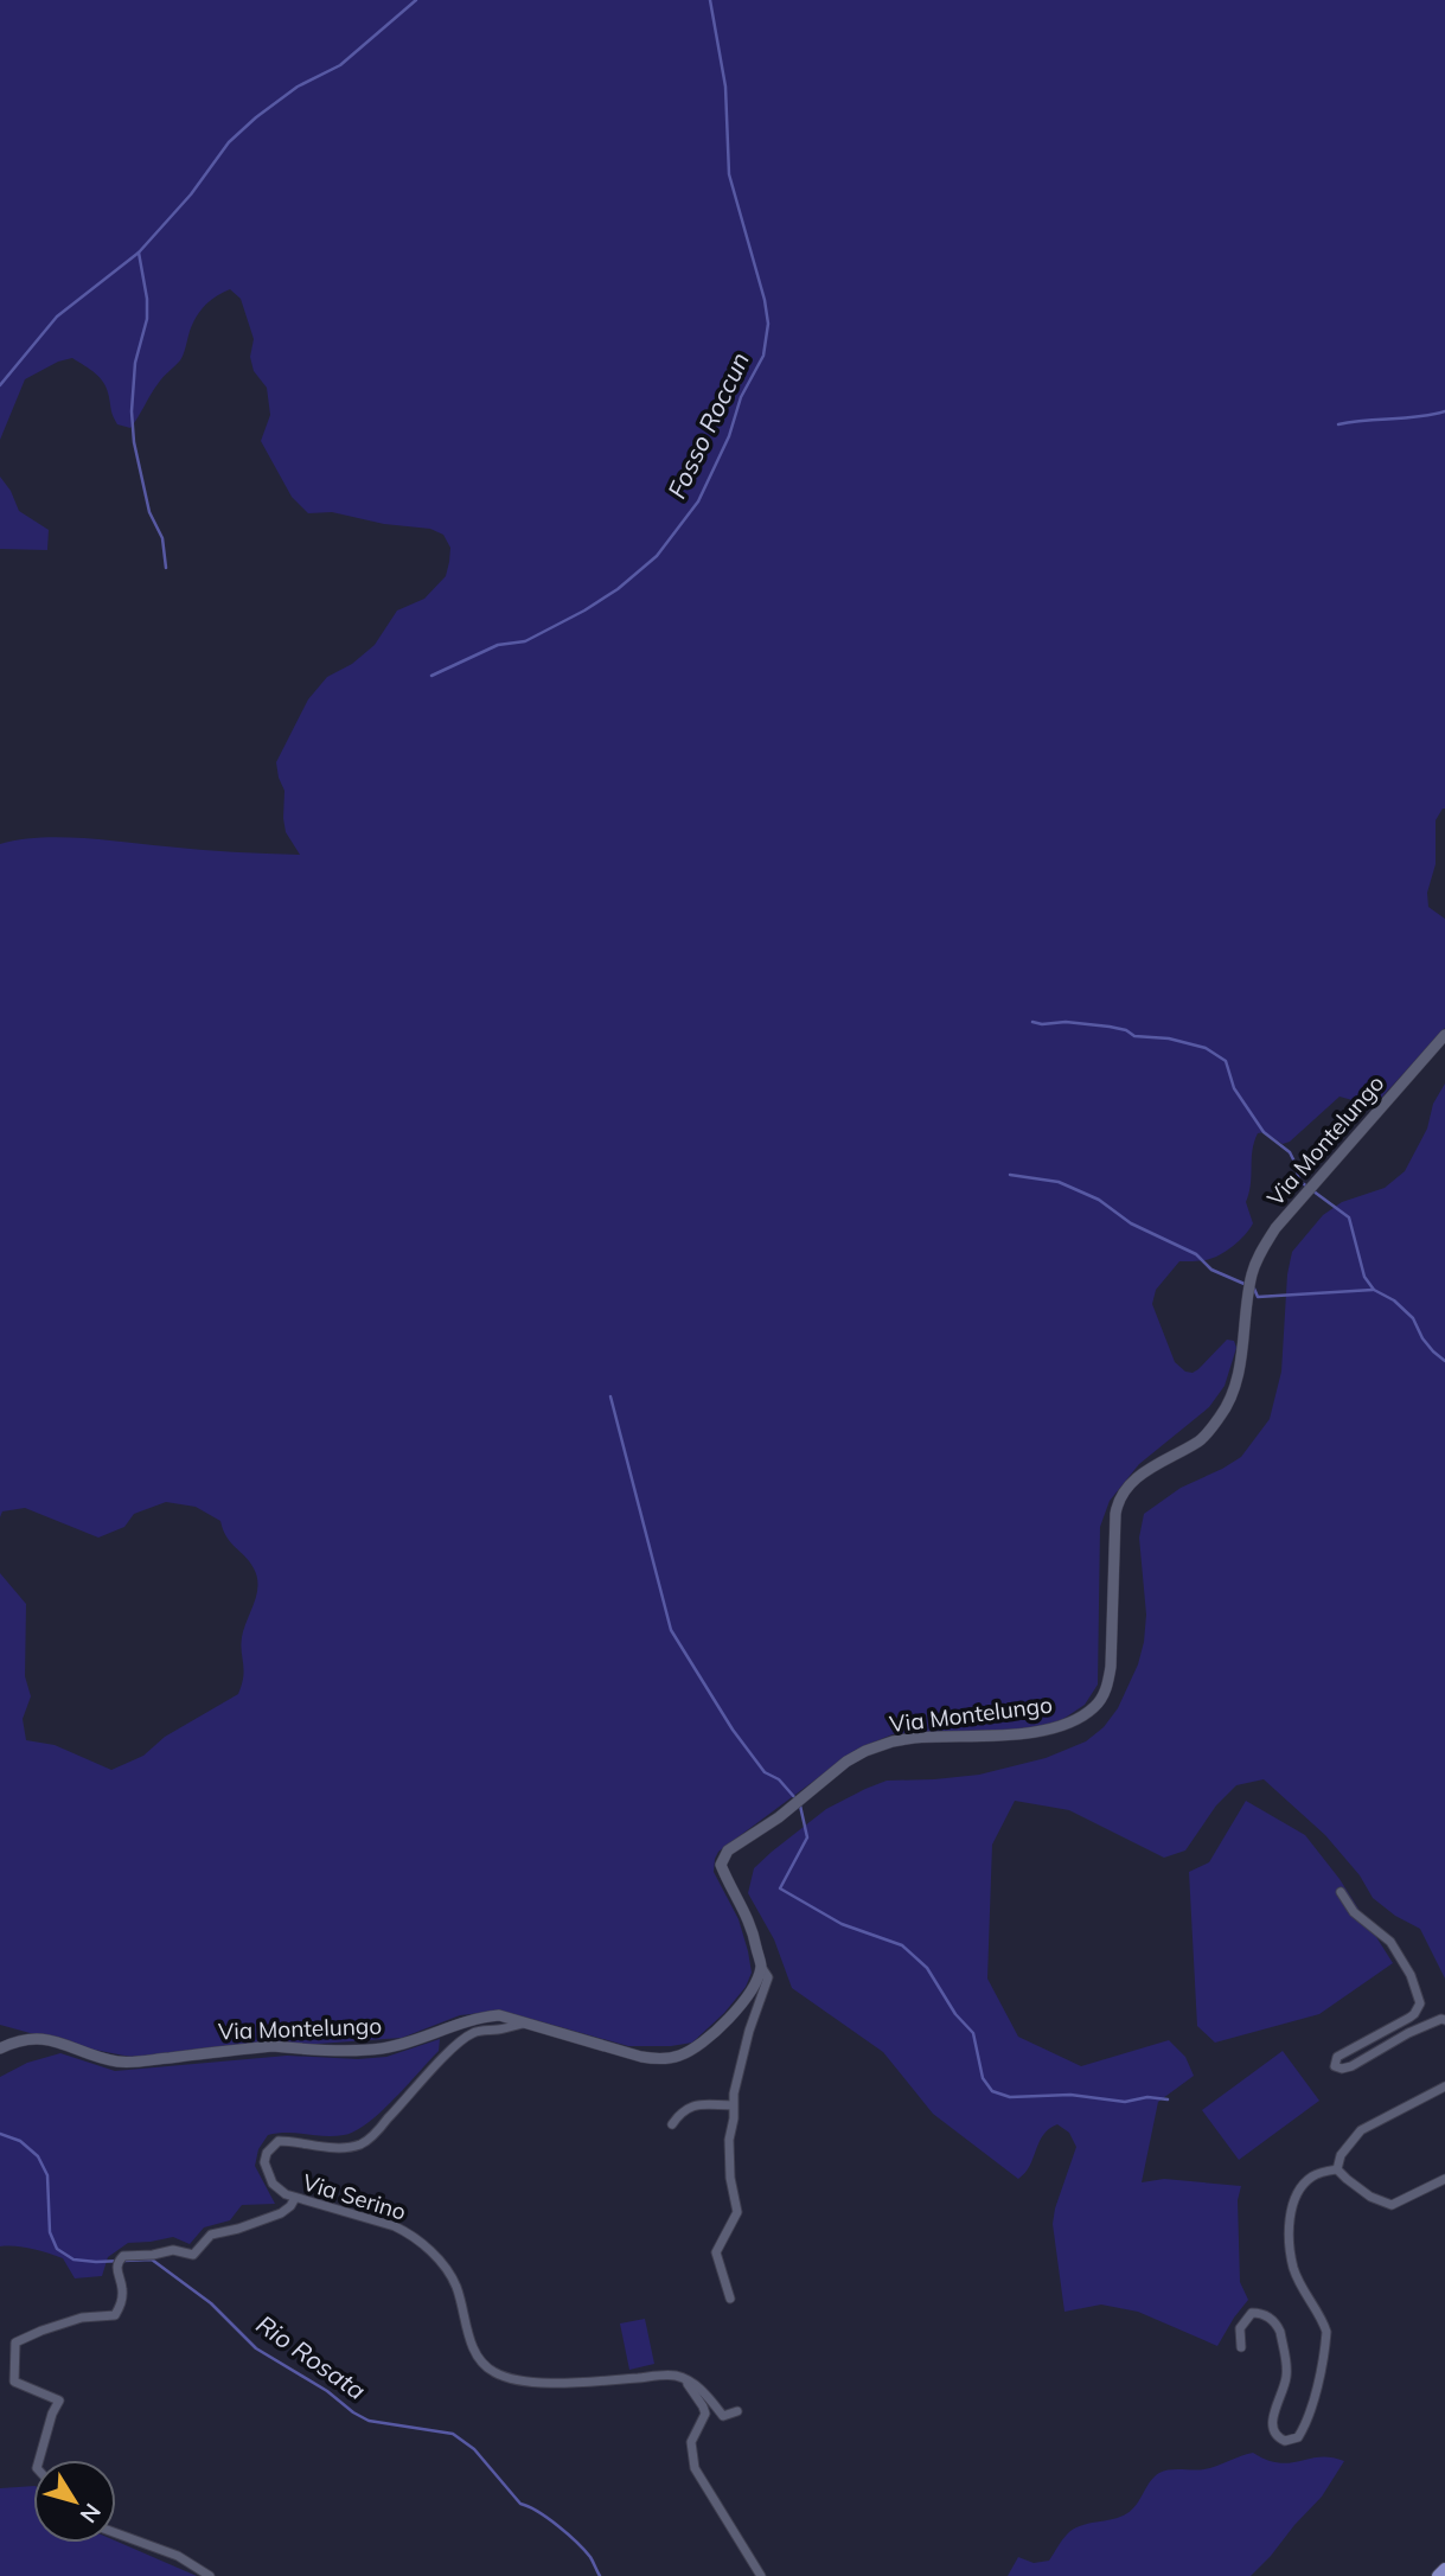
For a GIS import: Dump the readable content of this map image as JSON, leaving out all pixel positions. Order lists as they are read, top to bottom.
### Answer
{
  "streets": {
    "street": ["Via Montelungo", "Via Serino"]
  },
  "crossings": [
    ["Via Montelungo", "Via Serino"]
  ],
  "water": ["Fosso Roccun", "Rio Rosata"],
  "north": "bottom right"
}
